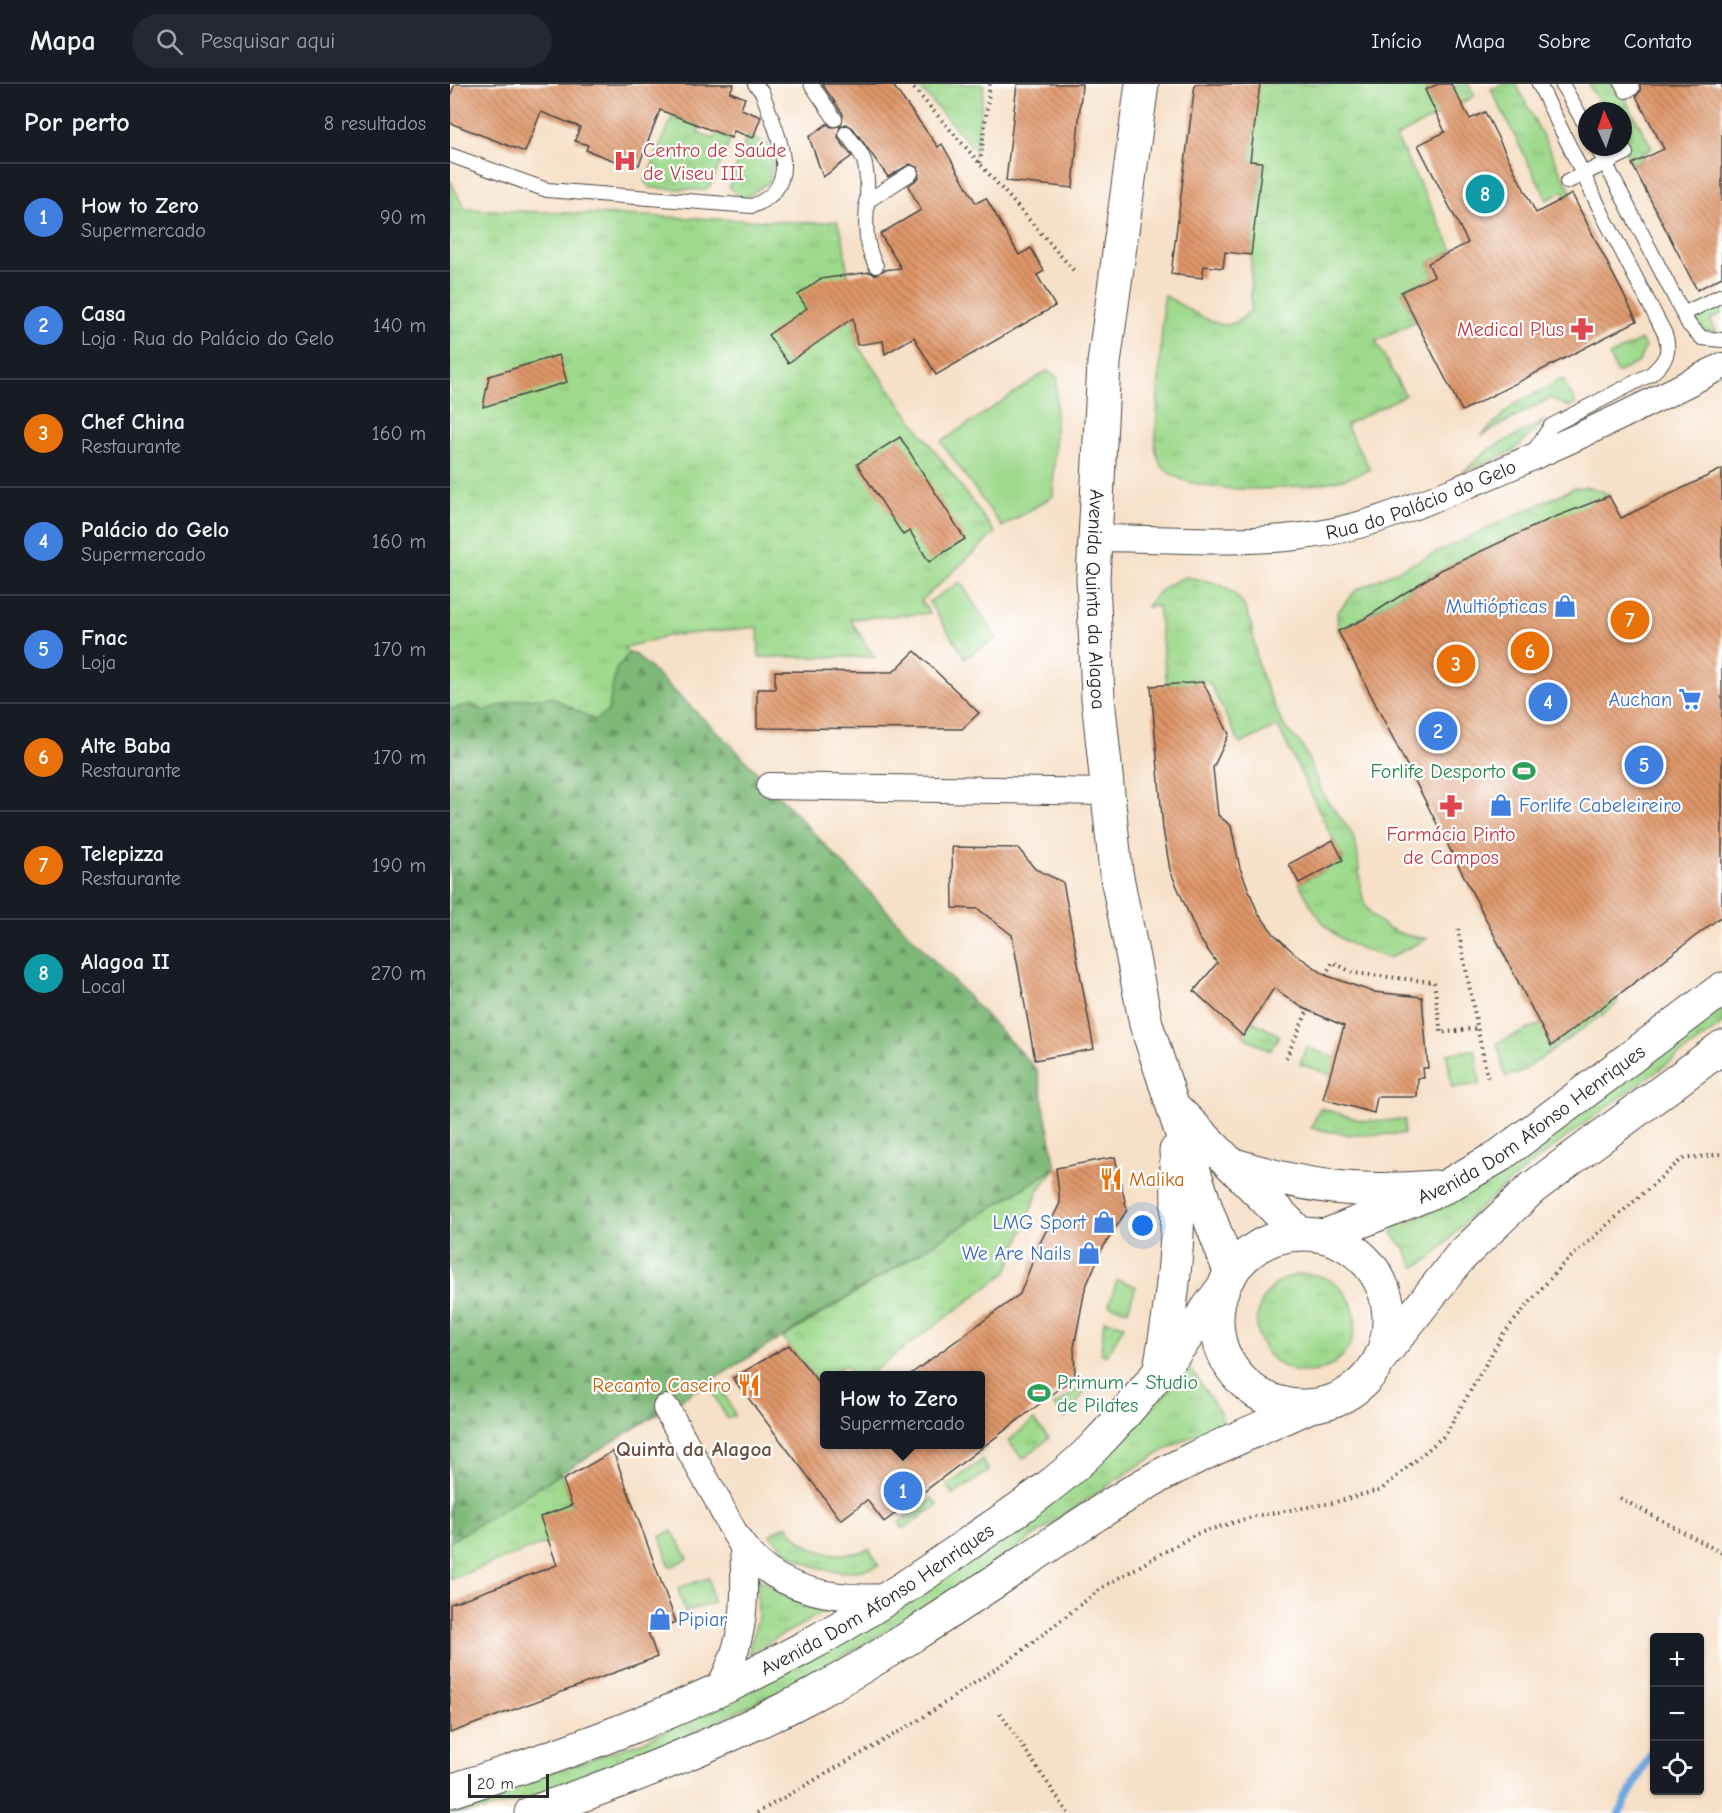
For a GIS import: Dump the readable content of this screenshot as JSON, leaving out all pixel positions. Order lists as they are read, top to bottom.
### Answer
{
  "streets": {
    "main road": ["Avenida Quinta da Alagoa", "Avenida Dom Afonso Henriques"],
    "street": ["Rua do Palácio do Gelo"]
  },
  "crossings": [
    ["Rua do Palácio do Gelo", "Avenida Quinta da Alagoa"]
  ],
  "districts": ["Quinta da Alagoa"],
  "places": {
    "hospital": ["Centro de Saúde de Viseu III"],
    "pharmacy": ["Medical Plus", "Farmácia Pinto de Campos"],
    "shop": [
      "Multiópticas",
      "Forlife Cabeleireiro",
      "LMG Sport",
      "We Are Nails",
      "Pipiar"
    ],
    "supermarket": ["Auchan"],
    "sports": ["Forlife Desporto", "Primum - Studio de Pilates"],
    "restaurant": ["Malika", "Recanto Caseiro"]
  },
  "scale_bar": "20 m",
  "north": "top",
  "page": {
    "header": "Mapa",
    "search": "Pesquisar aqui",
    "nav": [
      "Início",
      "Mapa",
      "Sobre",
      "Contato"
    ],
    "heading": ["Por perto", "8 resultados"],
    "list": [
      {
        "mark": "1",
        "name": "How to Zero",
        "note": "Supermercado",
        "value": "90 m"
      },
      {
        "mark": "2",
        "name": "Casa",
        "note": "Loja · Rua do Palácio do Gelo",
        "value": "140 m"
      },
      {
        "mark": "3",
        "name": "Chef China",
        "note": "Restaurante",
        "value": "160 m"
      },
      {
        "mark": "4",
        "name": "Palácio do Gelo",
        "note": "Supermercado",
        "value": "160 m"
      },
      {
        "mark": "5",
        "name": "Fnac",
        "note": "Loja",
        "value": "170 m"
      },
      {
        "mark": "6",
        "name": "Alte Baba",
        "note": "Restaurante",
        "value": "170 m"
      },
      {
        "mark": "7",
        "name": "Telepizza",
        "note": "Restaurante",
        "value": "190 m"
      },
      {
        "mark": "8",
        "name": "Alagoa II",
        "note": "Local",
        "value": "270 m"
      }
    ],
    "pins": [
      "8",
      "7",
      "6",
      "3",
      "4",
      "2",
      "5",
      "1"
    ],
    "popup": ["How to Zero", "Supermercado"],
    "map_buttons": ["+", "−"],
    "scale": "20 m"
  }
}
